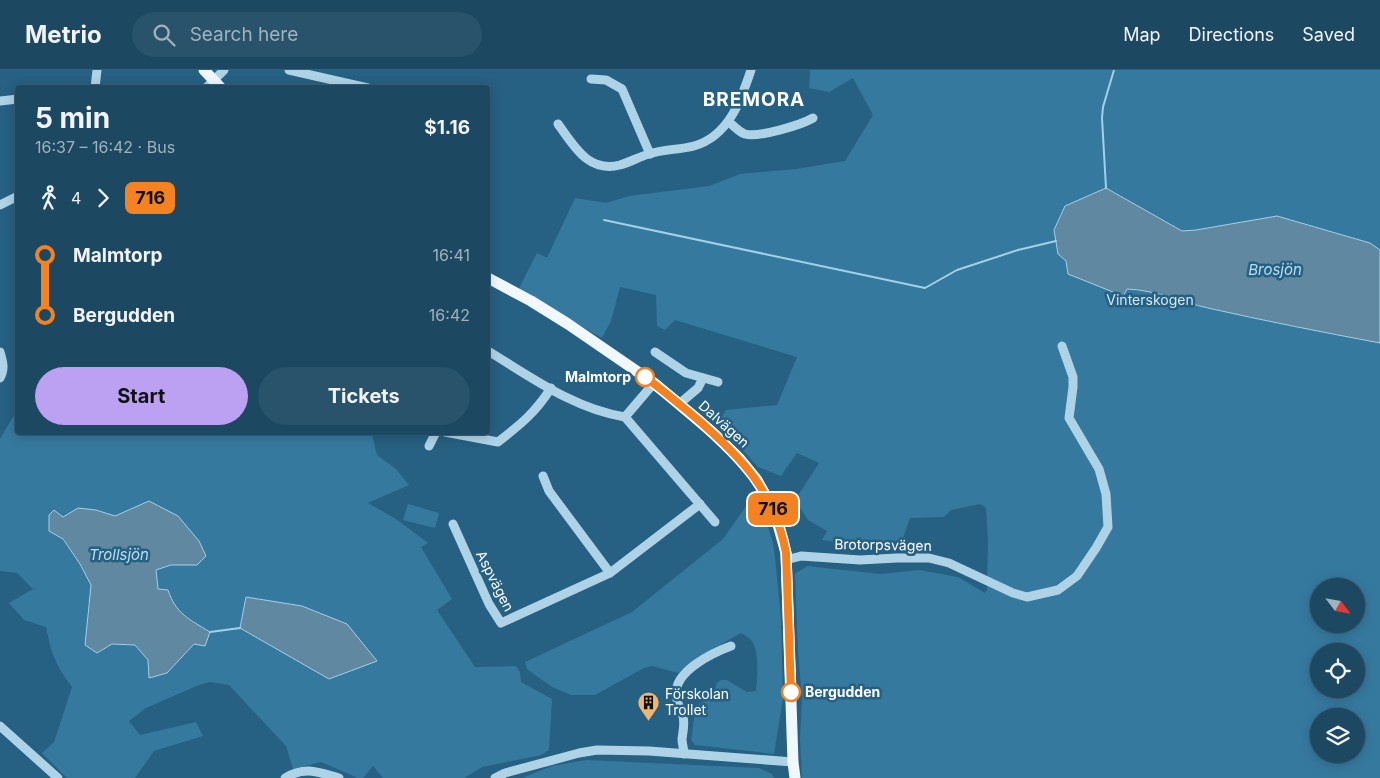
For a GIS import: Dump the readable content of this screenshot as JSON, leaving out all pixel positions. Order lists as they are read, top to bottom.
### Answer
{
  "streets": {
    "main road": ["Dalvägen"],
    "street": ["Brotorpsvägen", "Aspvägen"]
  },
  "crossings": [
    ["Dalvägen", "Brotorpsvägen"]
  ],
  "districts": ["BREMORA"],
  "water": ["Brosjön", "Trollsjön"],
  "parks": ["Vinterskogen"],
  "places": {
    "other": ["Malmtorp", "Bergudden"],
    "building": ["Förskolan Trollet"]
  },
  "lines": ["bus line 716"],
  "north": "bottom right",
  "page": {
    "header": "Metrio",
    "search": "Search here",
    "nav": ["Map", "Directions", "Saved"],
    "on_map": "716",
    "heading": ["5 min", "16:37 – 16:42 · Bus", "$1.16"],
    "legs": ["4", "716"],
    "list": [
      {
        "name": "Malmtorp",
        "value": "16:41"
      },
      {
        "name": "Bergudden",
        "value": "16:42"
      }
    ],
    "buttons": ["Start", "Tickets"]
  }
}
